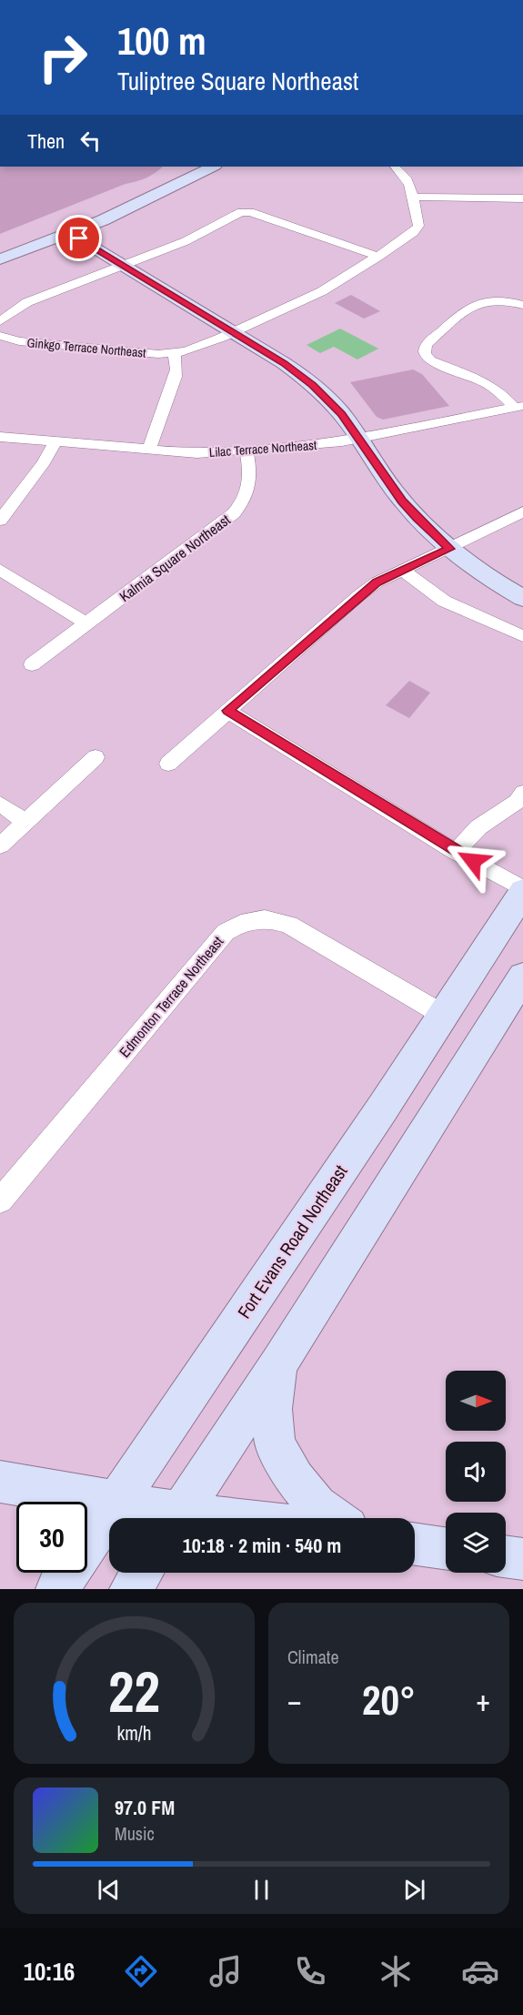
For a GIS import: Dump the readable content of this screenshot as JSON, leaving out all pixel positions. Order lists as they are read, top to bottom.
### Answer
{
  "streets": {
    "street": [
      "Ginkgo Terrace Northeast",
      "Lilac Terrace Northeast",
      "Kalmia Square Northeast",
      "Edmonton Terrace Northeast",
      "Fort Evans Road Northeast"
    ]
  },
  "crossings": [
    ["Lilac Terrace Northeast", "Kalmia Square Northeast"],
    ["Edmonton Terrace Northeast", "Fort Evans Road Northeast"]
  ],
  "north": "right",
  "page": {
    "turn": ["100 m", "Tuliptree Square Northeast"],
    "then": "Then",
    "limit": "30",
    "trip": "10:18 · 2 min · 540 m",
    "tile": "Climate",
    "heat": ["−", "20°", "+"],
    "song": ["97.0 FM", "Music"],
    "tabs": "10:16",
    "gauge": ["22", "km/h"]
  }
}
